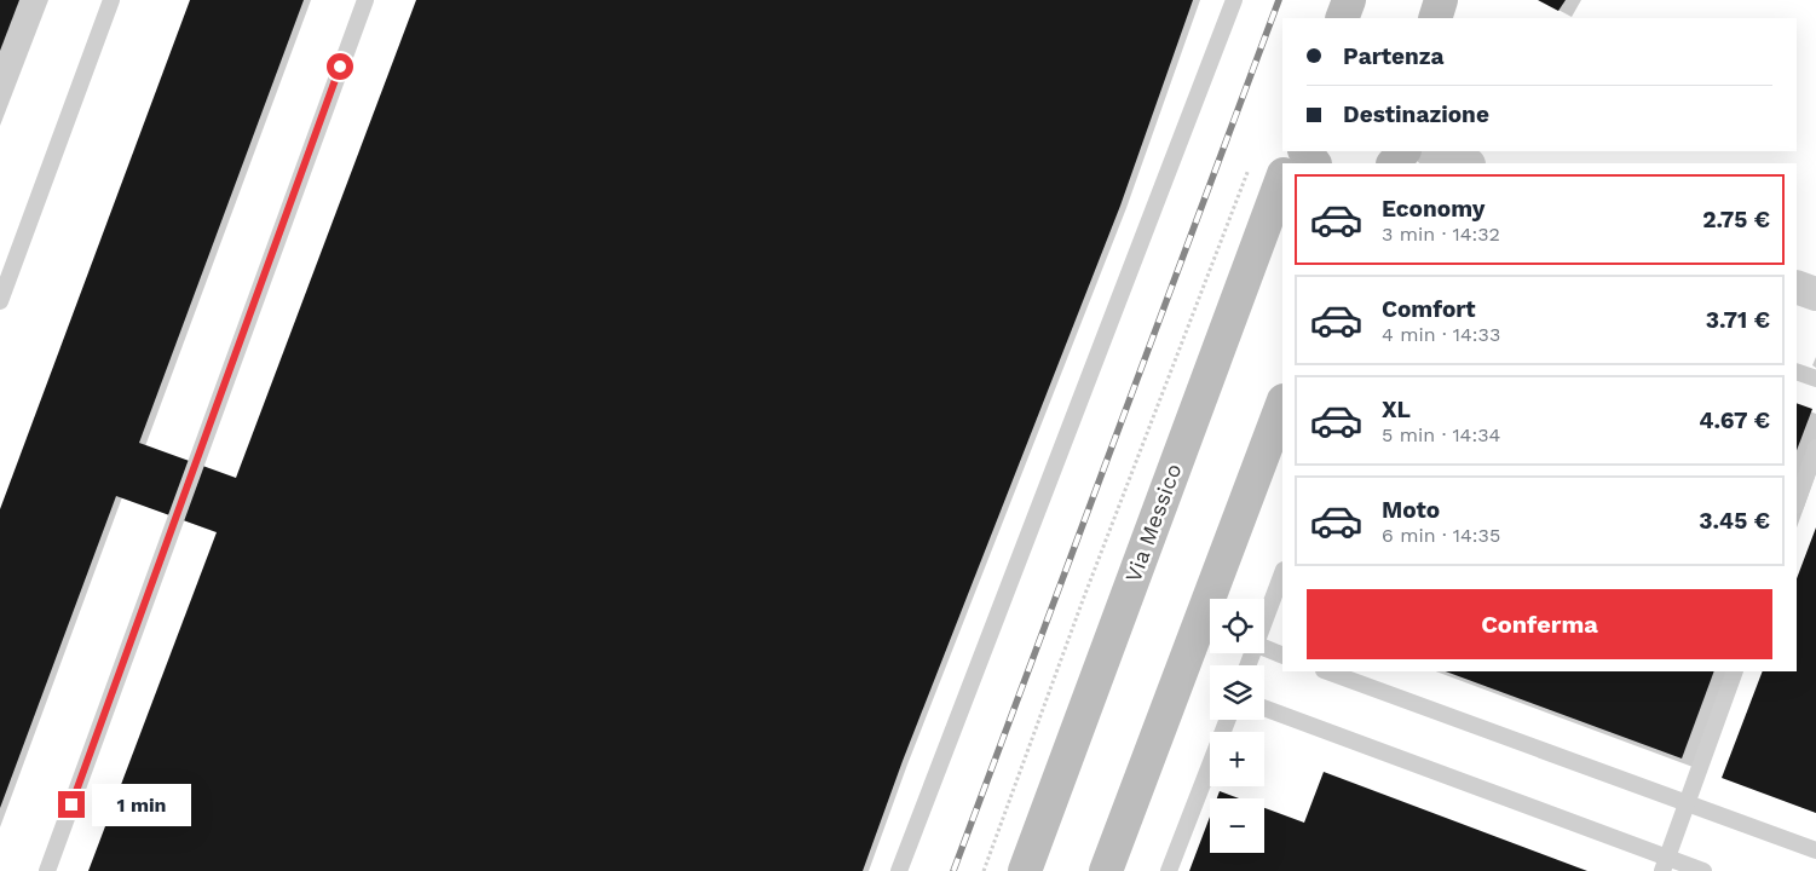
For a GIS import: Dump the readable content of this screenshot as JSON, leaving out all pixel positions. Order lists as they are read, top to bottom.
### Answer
{
  "streets": {
    "street": ["Via Messico"]
  },
  "page": {
    "banner": ["Partenza", "Destinazione"],
    "list": [
      {
        "name": "Economy",
        "note": "3 min · 14:32",
        "value": "2.75 €"
      },
      {
        "name": "Comfort",
        "note": "4 min · 14:33",
        "value": "3.71 €"
      },
      {
        "name": "XL",
        "note": "5 min · 14:34",
        "value": "4.67 €"
      },
      {
        "name": "Moto",
        "note": "6 min · 14:35",
        "value": "3.45 €"
      }
    ],
    "buttons": "Conferma",
    "map_buttons": ["+", "−"],
    "bubble": "1 min"
  }
}
